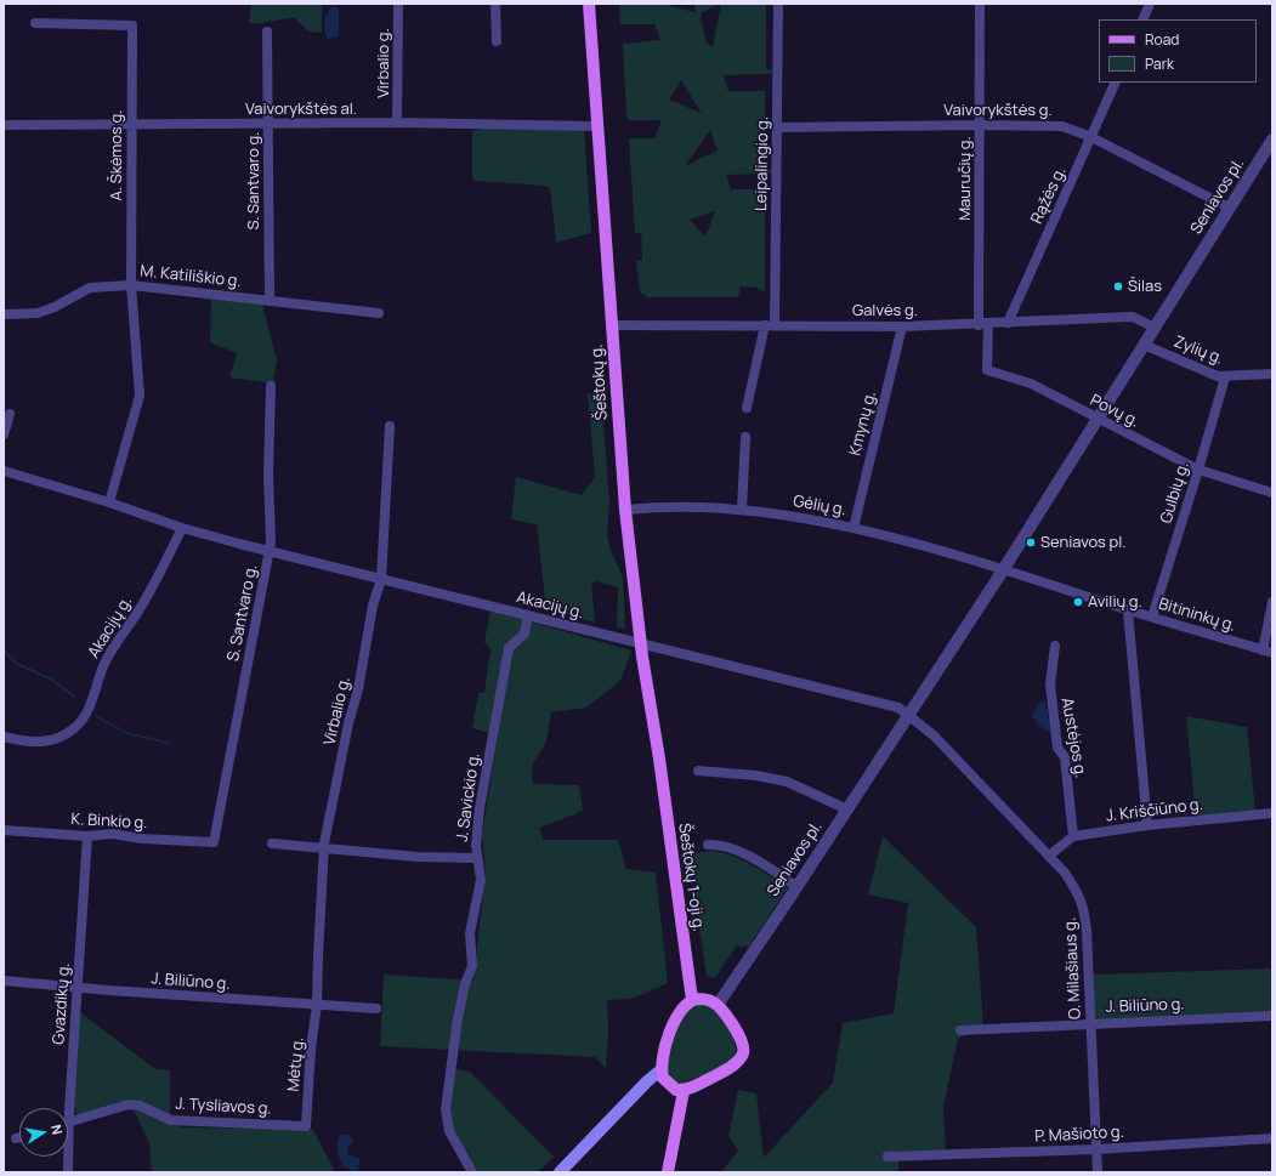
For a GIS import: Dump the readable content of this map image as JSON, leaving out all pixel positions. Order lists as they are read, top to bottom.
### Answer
{
  "streets": {
    "main road": ["Šeštokų g.", "Šeštokų 1-oji g."],
    "street": [
      "Virbalio g.",
      "Vaivorykštės al.",
      "Vaivorykštės g.",
      "A. Škėmos g.",
      "Leipalingio g.",
      "Mauručių g.",
      "S. Santvaro g.",
      "Rąžės g.",
      "Seniavos pl.",
      "M. Katiliškio g.",
      "Galvės g.",
      "Zylių g.",
      "Povų g.",
      "Kmynų g.",
      "Gulbių g.",
      "Gėlių g.",
      "Akacijų g.",
      "Bitininkų g.",
      "Austėjos g.",
      "J. Savickio g.",
      "J. Kriščiūno g.",
      "K. Binkio g.",
      "O. Milašiaus g.",
      "J. Biliūno g.",
      "Gvazdikų g.",
      "Mėtų g.",
      "J. Tysliavos g.",
      "P. Mašioto g."
    ]
  },
  "crossings": [
    ["Virbalio g.", "Vaivorykštės al."],
    ["Virbalio g.", "Akacijų g."],
    ["Virbalio g.", "J. Biliūno g."],
    ["Virbalio g.", "Mėtų g."],
    ["Vaivorykštės al.", "A. Škėmos g."],
    ["Vaivorykštės al.", "S. Santvaro g."],
    ["Vaivorykštės al.", "Šeštokų g."],
    ["Vaivorykštės g.", "Leipalingio g."],
    ["Vaivorykštės g.", "Mauručių g."],
    ["Vaivorykštės g.", "Rąžės g."],
    ["Vaivorykštės g.", "Seniavos pl."],
    ["A. Škėmos g.", "M. Katiliškio g."],
    ["Leipalingio g.", "Galvės g."],
    ["Mauručių g.", "Galvės g."],
    ["Mauručių g.", "Povų g."],
    ["S. Santvaro g.", "M. Katiliškio g."],
    ["S. Santvaro g.", "Akacijų g."],
    ["S. Santvaro g.", "K. Binkio g."],
    ["Rąžės g.", "Galvės g."],
    ["Seniavos pl.", "Galvės g."],
    ["Seniavos pl.", "Zylių g."],
    ["Seniavos pl.", "Povų g."],
    ["Seniavos pl.", "Gėlių g."],
    ["Seniavos pl.", "Akacijų g."],
    ["Seniavos pl.", "Bitininkų g."],
    ["Seniavos pl.", "Šeštokų 1-oji g."],
    ["Seniavos pl.", "O. Milašiaus g."],
    ["Galvės g.", "Šeštokų g."],
    ["Galvės g.", "Povų g."],
    ["Galvės g.", "Kmynų g."],
    ["Zylių g.", "Gulbių g."],
    ["Šeštokų g.", "Gėlių g."],
    ["Šeštokų g.", "Akacijų g."],
    ["Šeštokų g.", "Šeštokų 1-oji g."],
    ["Povų g.", "Gulbių g."],
    ["Kmynų g.", "Gėlių g."],
    ["Gulbių g.", "Bitininkų g."],
    ["Gėlių g.", "Bitininkų g."],
    ["Akacijų g.", "J. Savickio g."],
    ["Akacijų g.", "O. Milašiaus g."],
    ["Austėjos g.", "J. Kriščiūno g."],
    ["K. Binkio g.", "Gvazdikų g."],
    ["O. Milašiaus g.", "J. Biliūno g."],
    ["O. Milašiaus g.", "P. Mašioto g."],
    ["J. Biliūno g.", "Gvazdikų g."],
    ["J. Biliūno g.", "Mėtų g."],
    ["Gvazdikų g.", "J. Tysliavos g."],
    ["Mėtų g.", "J. Tysliavos g."]
  ],
  "places": ["Šilas", "Seniavos pl.", "Avilių g."],
  "legend": ["Road", "Park"],
  "north": "right"
}
